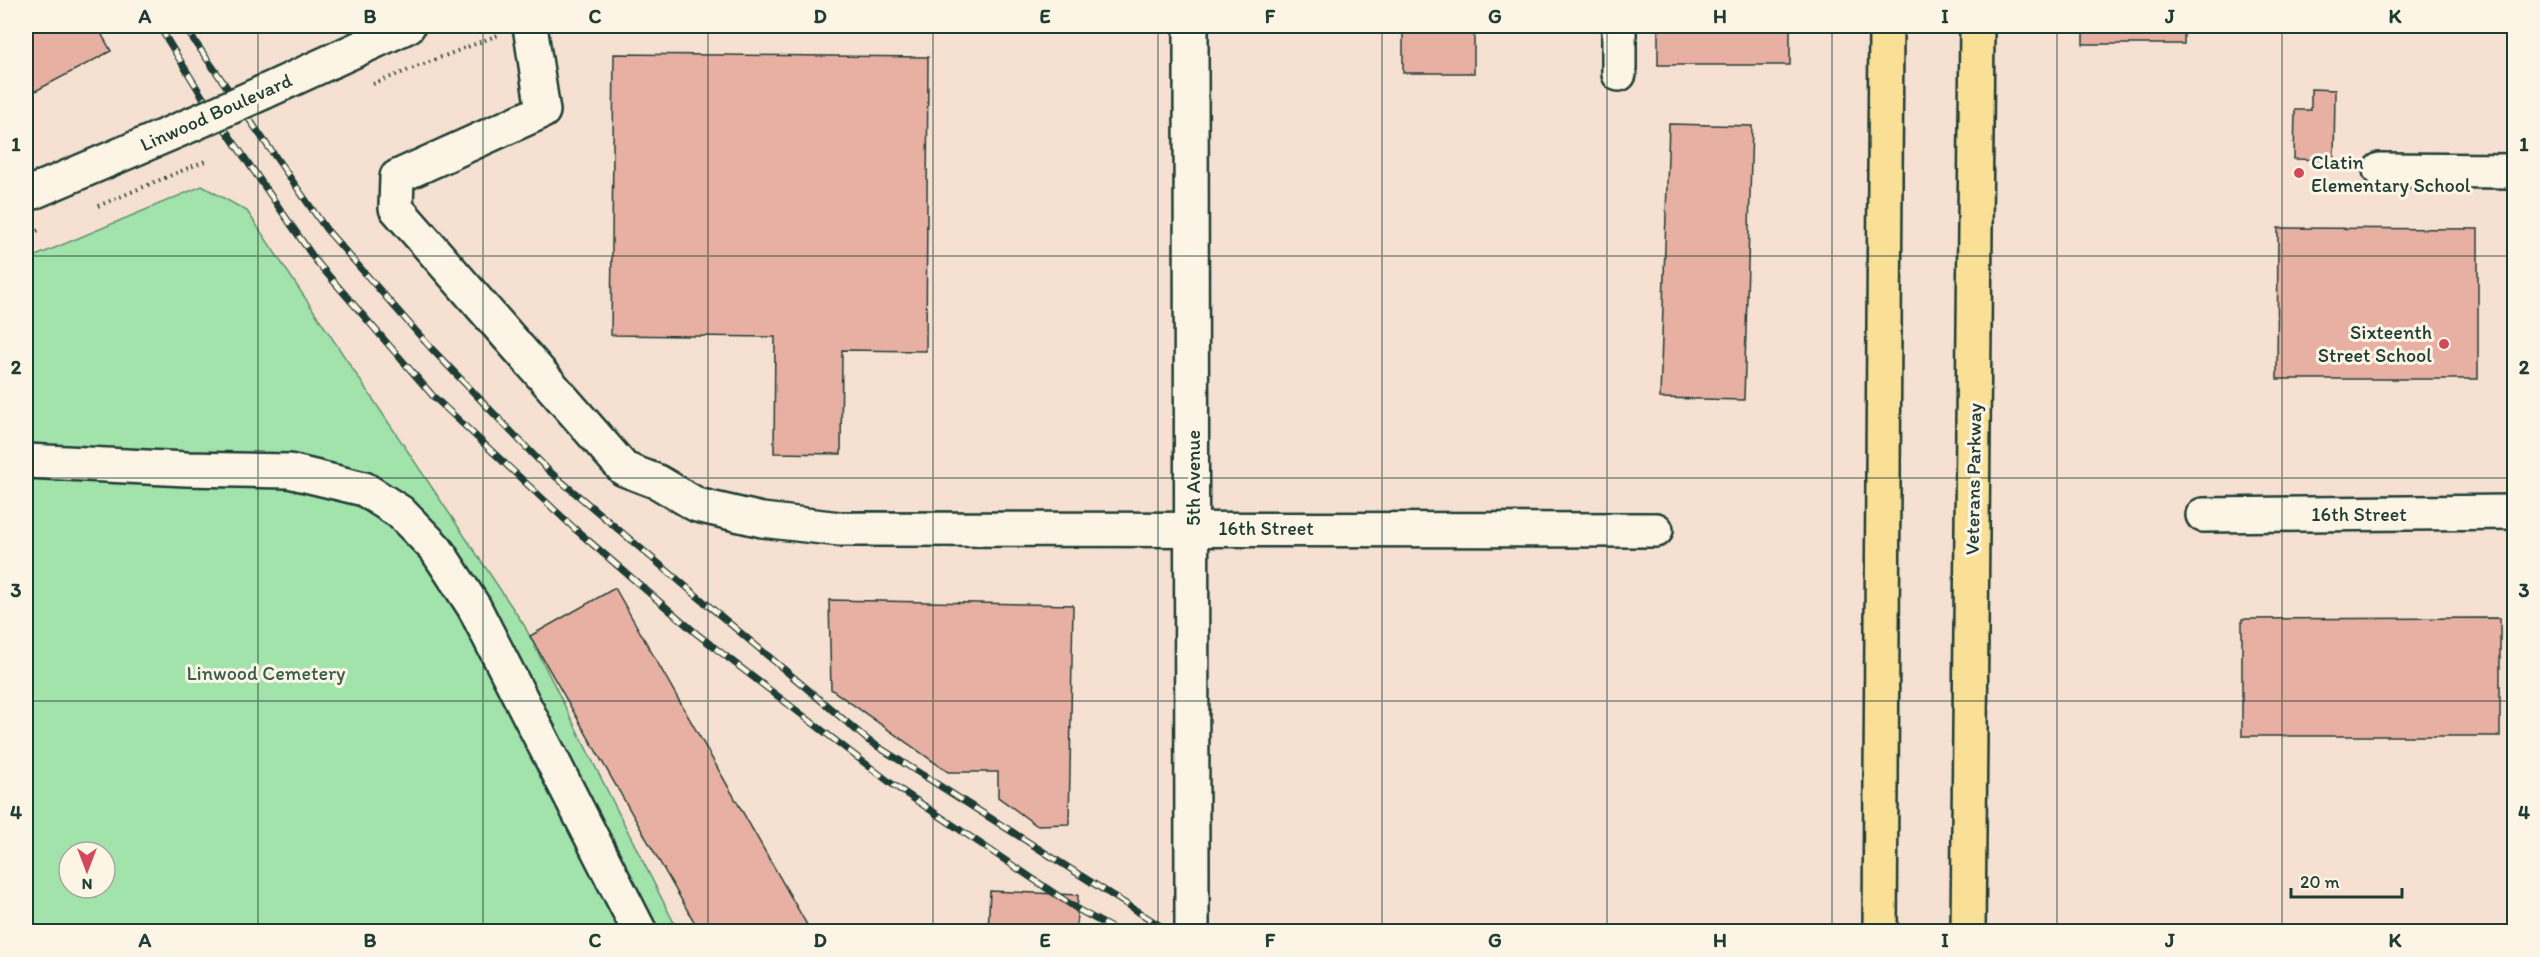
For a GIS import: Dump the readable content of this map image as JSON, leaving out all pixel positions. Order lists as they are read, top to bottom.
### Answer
{
  "streets": {
    "main road": ["Veterans Parkway"],
    "street": ["Linwood Boulevard", "5th Avenue", "16th Street"]
  },
  "crossings": [
    ["5th Avenue", "16th Street"]
  ],
  "parks": ["Linwood Cemetery"],
  "places": ["Clatin Elementary School", "Sixteenth Street School"],
  "scale_bar": "20 m",
  "north": "bottom",
  "grid": {
    "columns": [
      "A",
      "B",
      "C",
      "D",
      "E",
      "F",
      "G",
      "H",
      "I",
      "J",
      "K"
    ],
    "rows": [
      "1",
      "2",
      "3",
      "4"
    ]
  }
}
